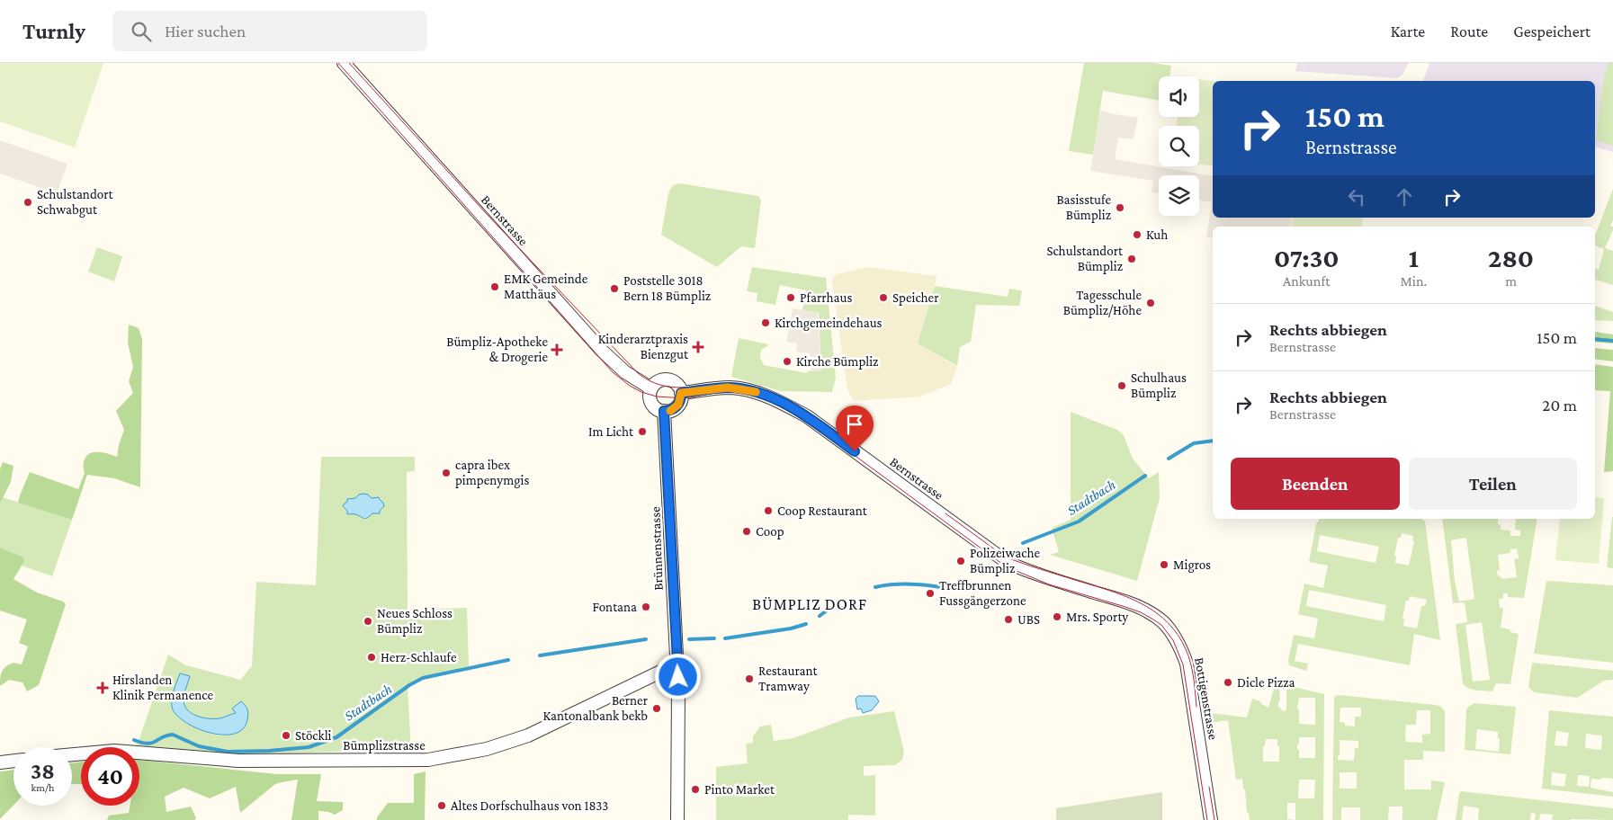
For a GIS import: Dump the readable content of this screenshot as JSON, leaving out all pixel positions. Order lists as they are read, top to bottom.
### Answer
{
  "streets": {
    "street": [
      "Bernstrasse",
      "Brünnenstrasse",
      "Bottigenstrasse",
      "Bümplizstrasse"
    ]
  },
  "crossings": [
    ["Bernstrasse", "Brünnenstrasse"],
    ["Bernstrasse", "Bottigenstrasse"],
    ["Brünnenstrasse", "Bümplizstrasse"]
  ],
  "districts": ["BÜMPLIZ DORF"],
  "water": ["Stadtbach"],
  "places": {
    "other": [
      "Schulstandort Schwabgut",
      "Basisstufe Bümpliz",
      "Kuh",
      "Schulstandort Bümpliz",
      "EMK Gemeinde Matthäus",
      "Poststelle 3018 Bern 18 Bümpliz",
      "Pfarrhaus",
      "Speicher",
      "Tagesschule Bümpliz/Höhe",
      "Kirchgemeindehaus",
      "Kirche Bümpliz",
      "Schulhaus Bümpliz",
      "Im Licht",
      "capra ibex pimpenymgis",
      "Coop Restaurant",
      "Coop",
      "Polizeiwache Bümpliz",
      "Migros",
      "Treffbrunnen Fussgängerzone",
      "Fontana",
      "Mrs. Sporty",
      "UBS",
      "Neues Schloss Bümpliz",
      "Herz-Schlaufe",
      "Restaurant Tramway",
      "Dicle Pizza",
      "Berner Kantonalbank bekb",
      "Stöckli",
      "Pinto Market",
      "Altes Dorfschulhaus von 1833"
    ],
    "health": ["Kinderarztpraxis Bienzgut", "Bümpliz-Apotheke & Drogerie", "Hirslanden Klinik Permanence"]
  },
  "page": {
    "header": "Turnly",
    "search": "Hier suchen",
    "nav": ["Karte", "Route", "Gespeichert"],
    "turn": ["150 m", "Bernstrasse"],
    "eta": [
      "07:30",
      "Ankunft",
      "1",
      "Min.",
      "280",
      "m"
    ],
    "list": [
      {
        "name": "Rechts abbiegen",
        "note": "Bernstrasse",
        "value": "150 m"
      },
      {
        "name": "Rechts abbiegen",
        "note": "Bernstrasse",
        "value": "20 m"
      }
    ],
    "buttons": ["Beenden", "Teilen"],
    "speed": "38 km/h",
    "limit": "40"
  }
}
